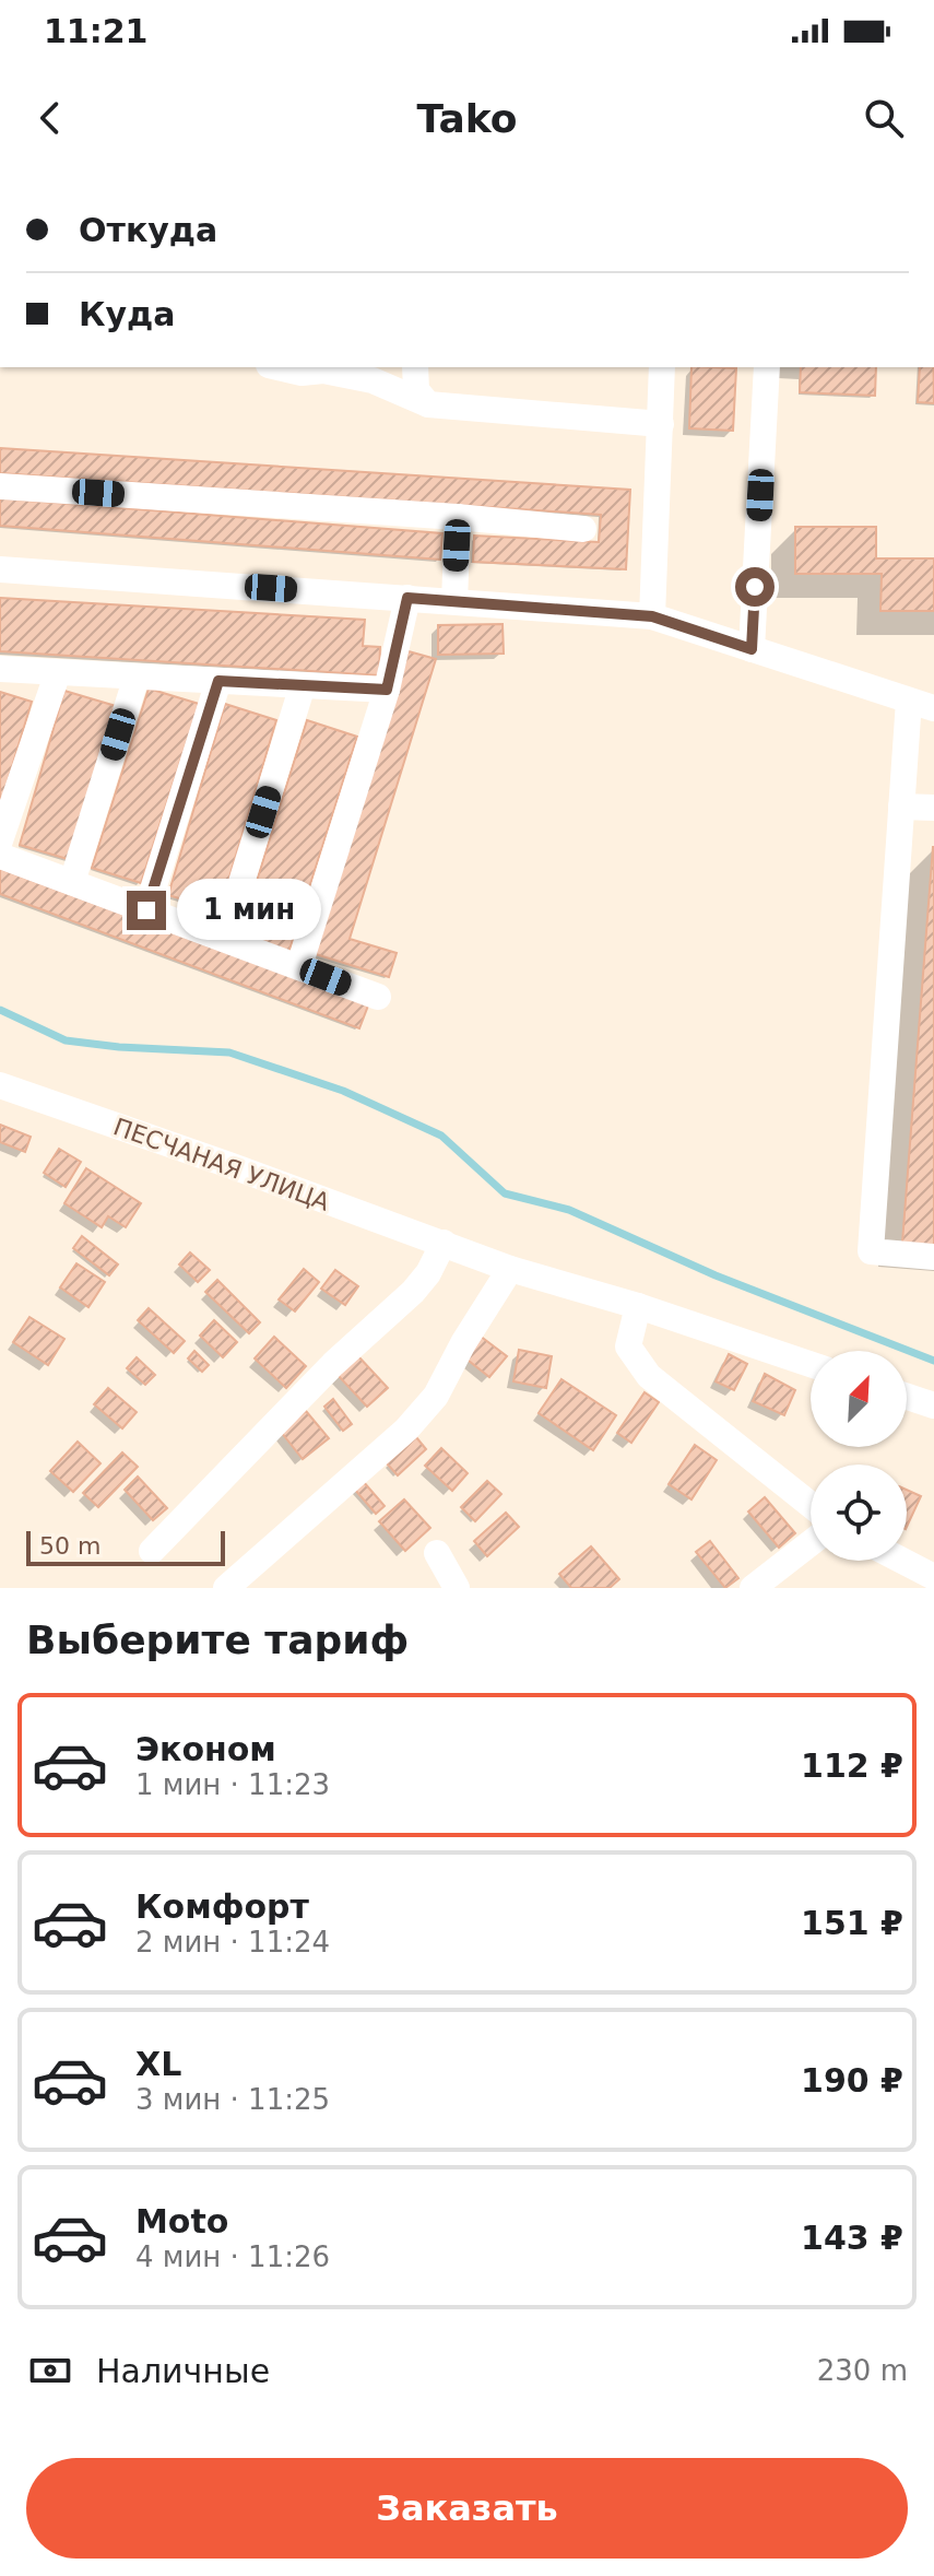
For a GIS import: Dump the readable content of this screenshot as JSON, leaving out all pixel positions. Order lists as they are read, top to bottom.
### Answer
{
  "streets": {
    "street": ["ПЕСЧАНАЯ УЛИЦА"]
  },
  "scale_bar": "50 m",
  "north": "top right",
  "page": {
    "status": "11:21",
    "header": "Tako",
    "banner": ["Откуда", "Куда"],
    "bubble": "1 мин",
    "scale": "50 m",
    "heading": "Выберите тариф",
    "list": [
      {
        "name": "Эконом",
        "note": "1 мин · 11:23",
        "value": "112 ₽"
      },
      {
        "name": "Комфорт",
        "note": "2 мин · 11:24",
        "value": "151 ₽"
      },
      {
        "name": "XL",
        "note": "3 мин · 11:25",
        "value": "190 ₽"
      },
      {
        "name": "Moto",
        "note": "4 мин · 11:26",
        "value": "143 ₽"
      }
    ],
    "pay": ["Наличные", "230 m"],
    "buttons": "Заказать"
  }
}
